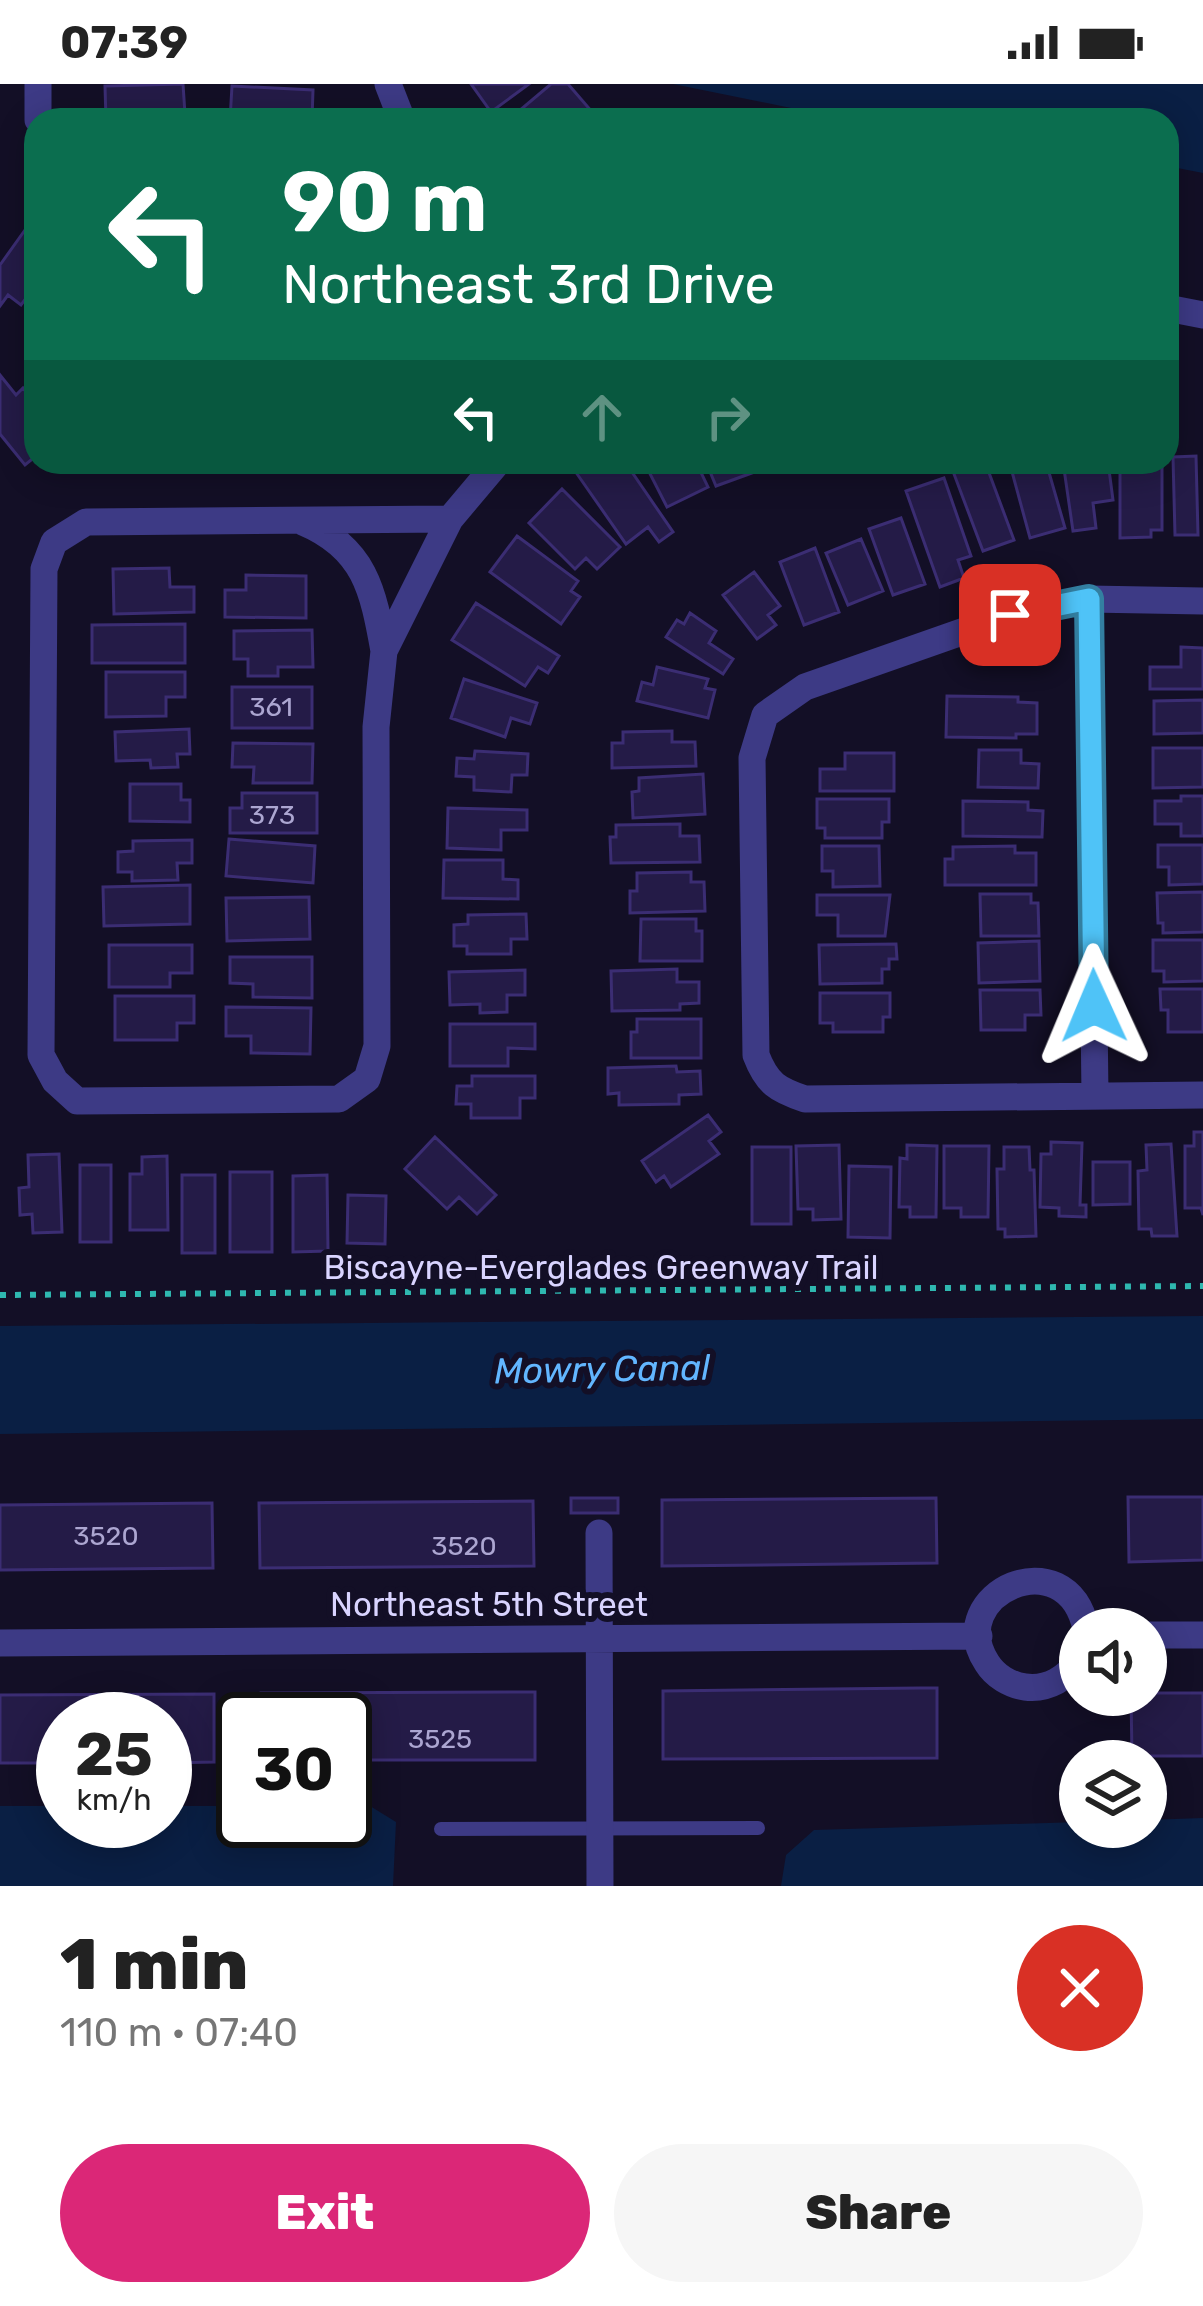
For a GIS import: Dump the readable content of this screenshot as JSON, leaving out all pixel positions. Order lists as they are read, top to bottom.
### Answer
{
  "streets": {
    "street": ["Northeast 5th Street"],
    "path": ["Biscayne-Everglades Greenway Trail"]
  },
  "water": ["Mowry Canal"],
  "house_numbers": [
    "361",
    "373",
    "3520",
    "3520",
    "3525"
  ],
  "page": {
    "status": "07:39",
    "turn": ["90 m", "Northeast 3rd Drive"],
    "speed": "25 km/h",
    "limit": "30",
    "heading": ["1 min", "110 m · 07:40"],
    "buttons": ["Exit", "Share"]
  }
}
